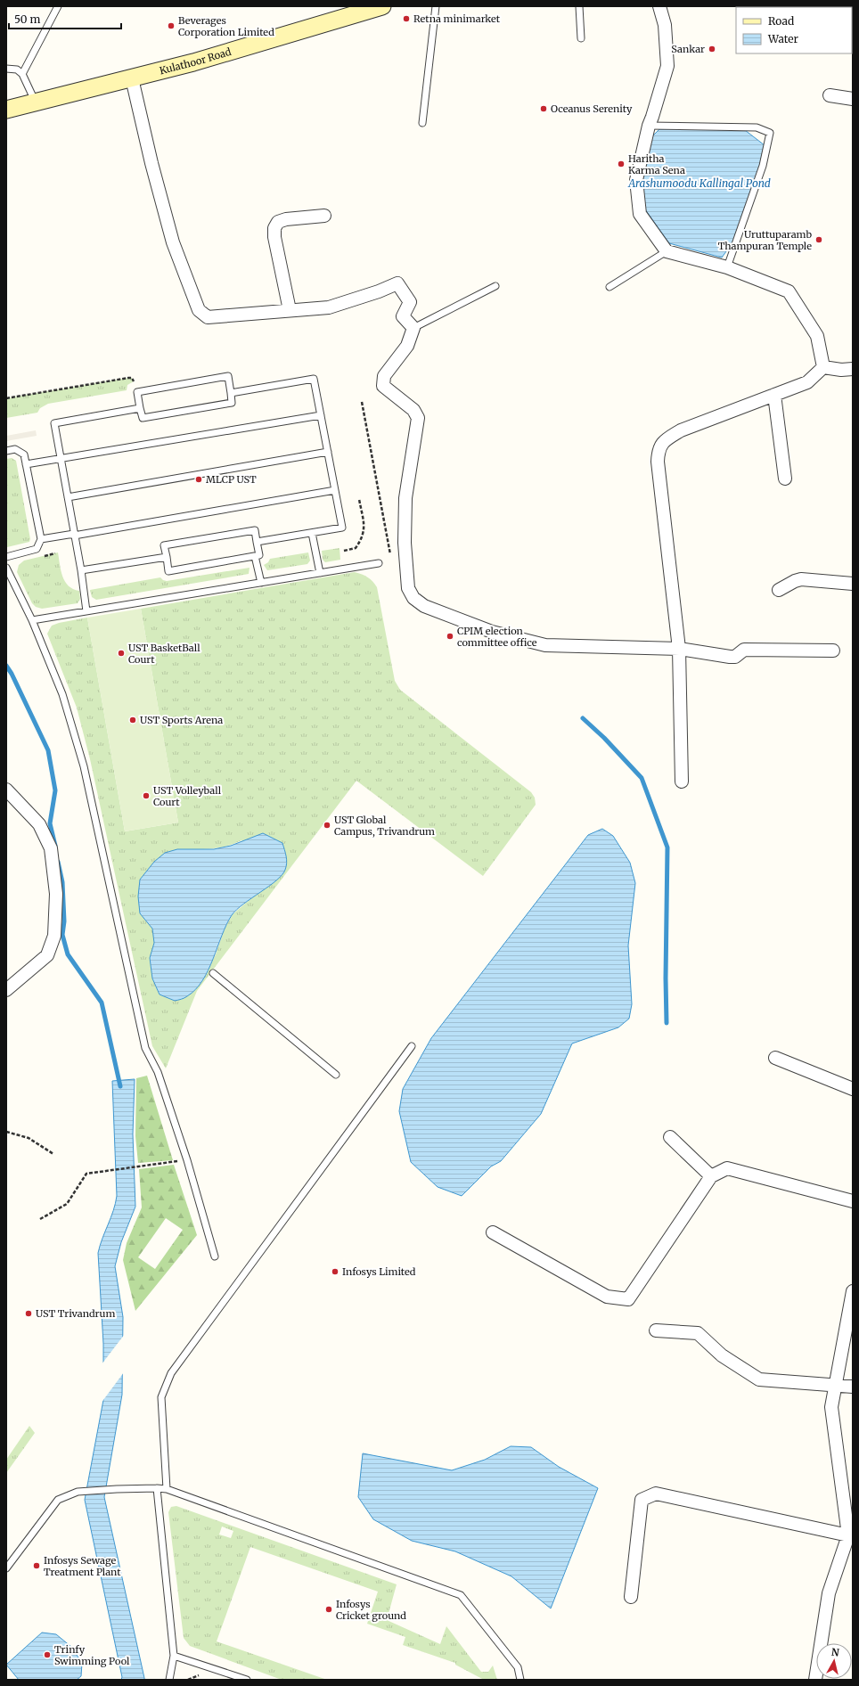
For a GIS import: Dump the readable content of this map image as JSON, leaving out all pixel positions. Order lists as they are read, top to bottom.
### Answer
{
  "streets": {
    "main road": ["Kulathoor Road"]
  },
  "water": ["Arashumoodu Kallingal Pond"],
  "places": [
    "Retna minimarket",
    "Beverages Corporation Limited",
    "Sankar",
    "Oceanus Serenity",
    "Haritha Karma Sena",
    "Uruttuparamb Thampuran Temple",
    "MLCP UST",
    "CPIM election committee office",
    "UST BasketBall Court",
    "UST Sports Arena",
    "UST Volleyball Court",
    "UST Global Campus, Trivandrum",
    "Infosys Limited",
    "UST Trivandrum",
    "Infosys Sewage Treatment Plant",
    "Infosys Cricket ground",
    "Trinfy Swimming Pool"
  ],
  "legend": ["Road", "Water"],
  "scale_bar": "50 m",
  "north": "top"
}
